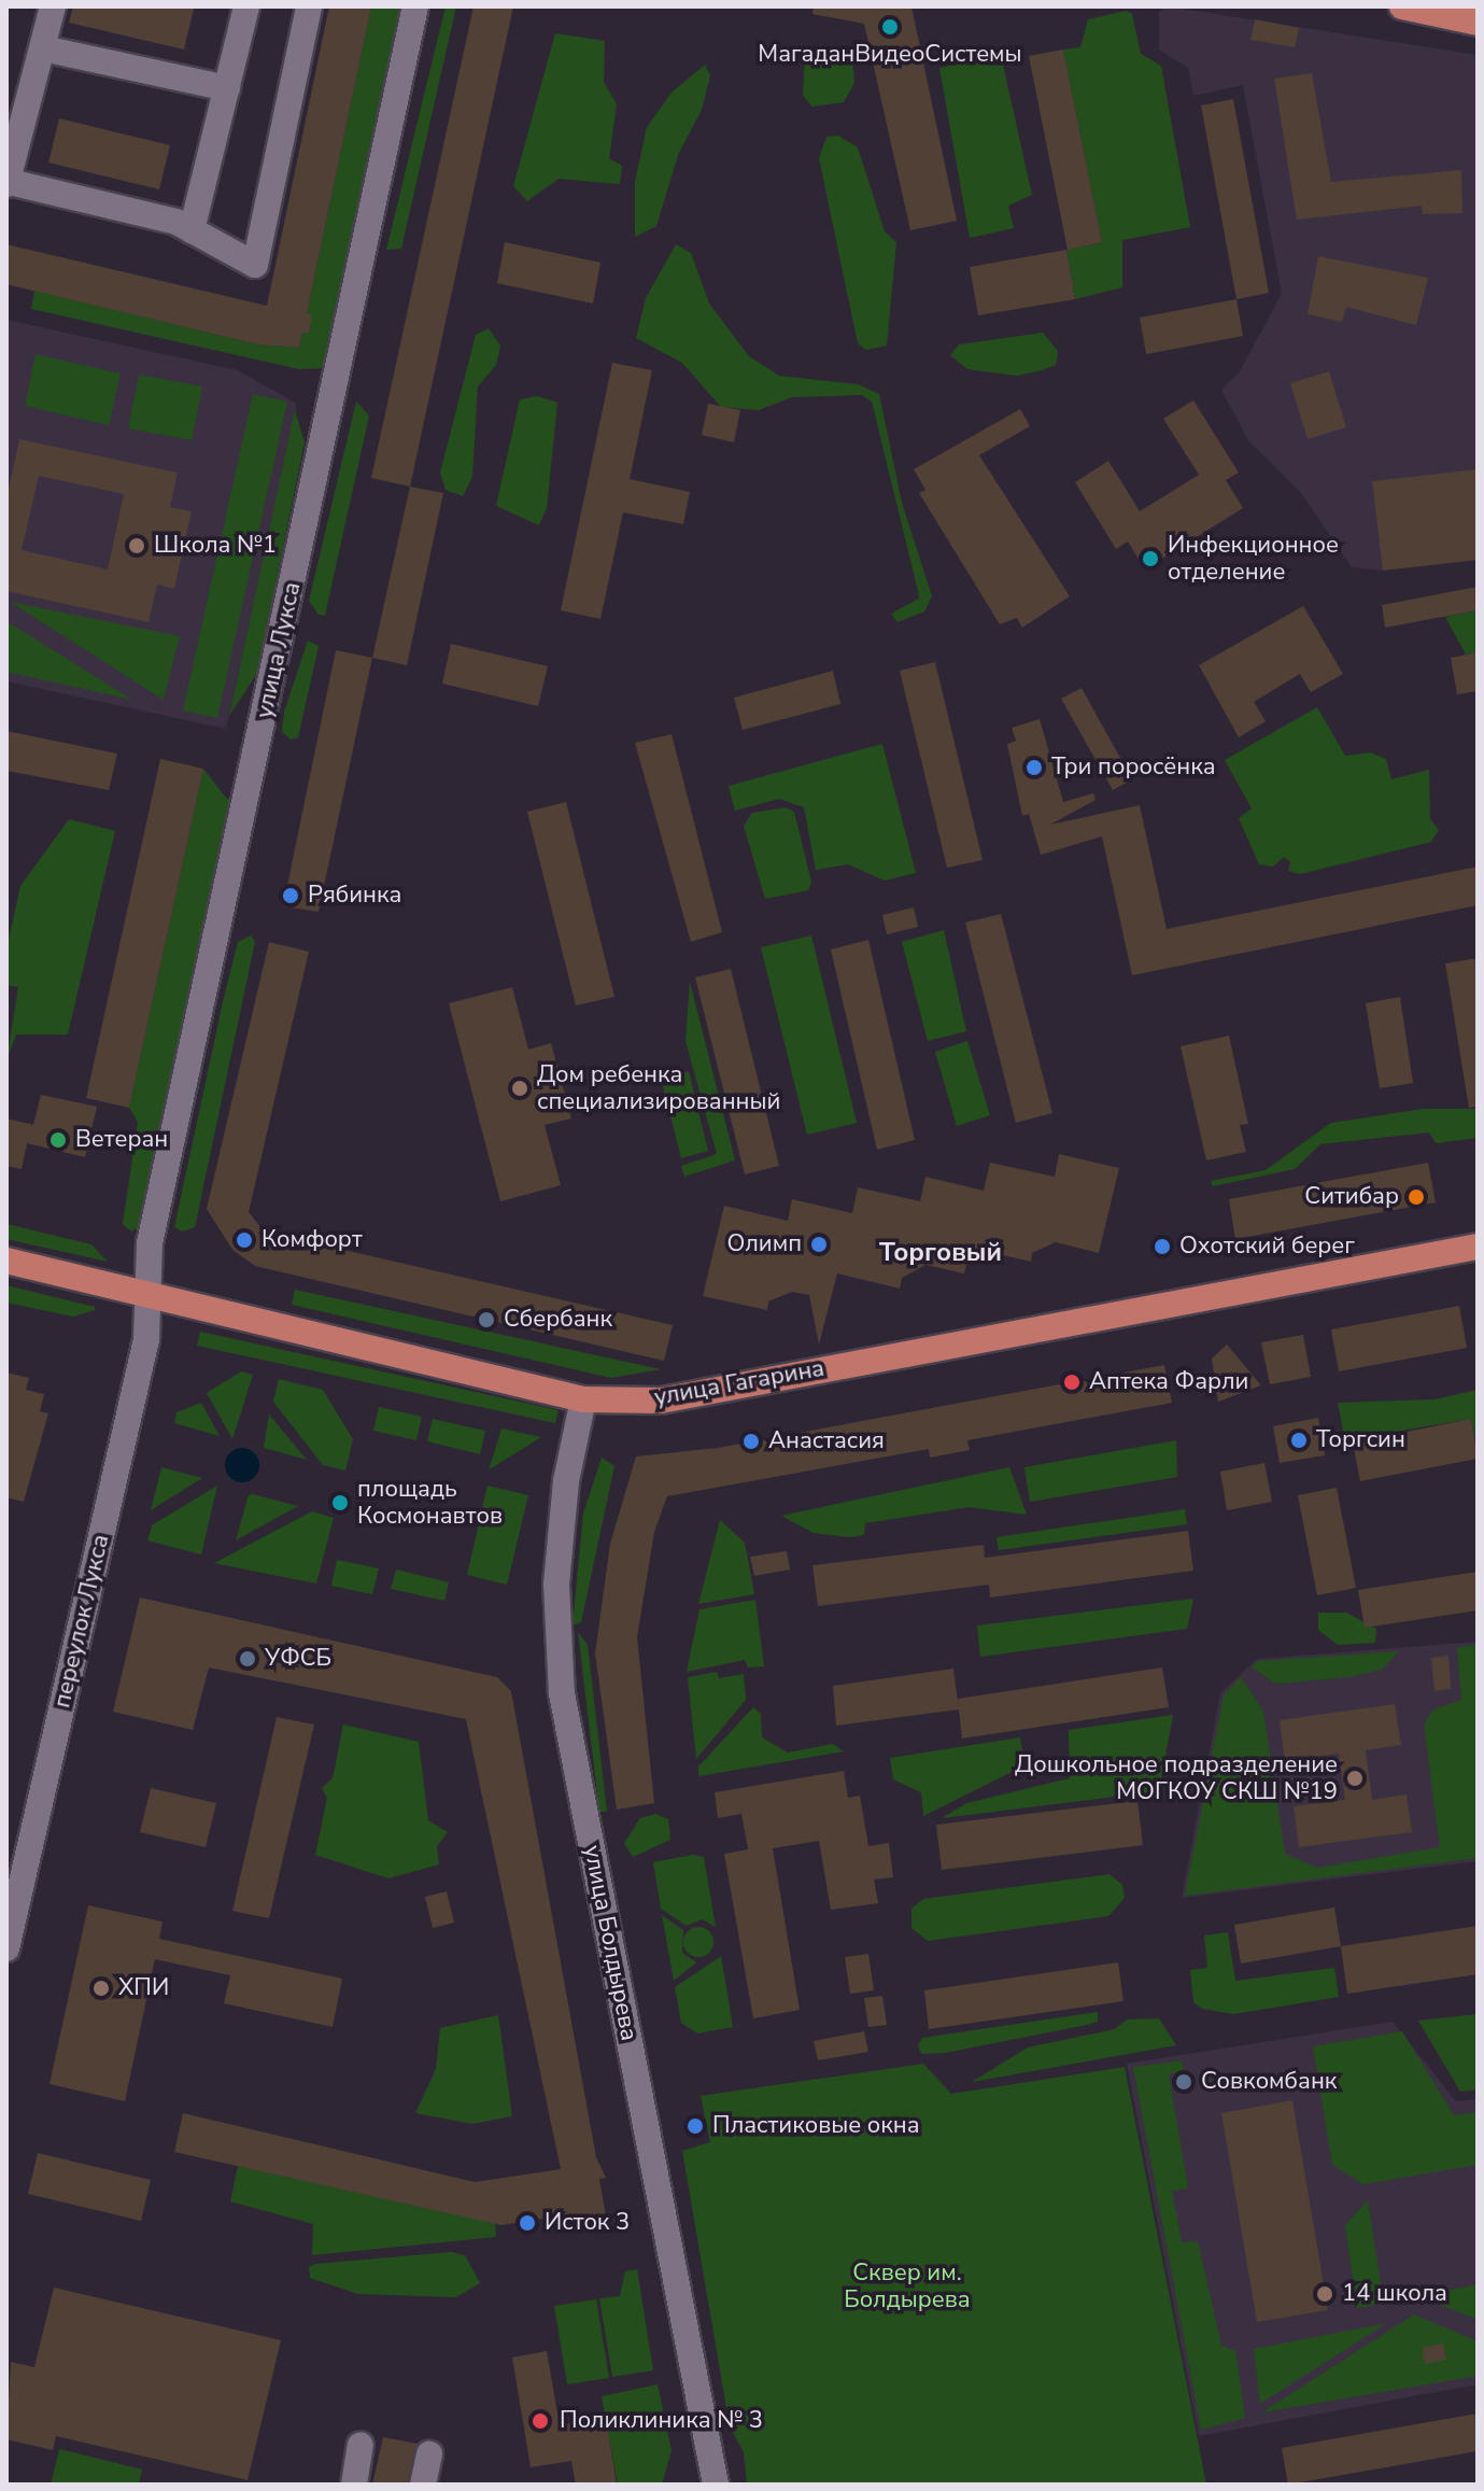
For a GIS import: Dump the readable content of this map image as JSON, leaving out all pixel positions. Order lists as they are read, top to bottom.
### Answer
{
  "streets": {
    "main road": ["улица Гагарина"],
    "street": ["улица Лукса", "переулок Лукса", "улица Болдырева"]
  },
  "crossings": [
    ["улица Лукса", "улица Гагарина"],
    ["улица Лукса", "переулок Лукса"],
    ["улица Гагарина", "переулок Лукса"],
    ["улица Гагарина", "улица Болдырева"]
  ],
  "districts": ["Торговый"],
  "parks": ["Сквер им. Болдырева"],
  "places": [
    "МагаданВидеоСистемы",
    "Школа №1",
    "Инфекционное отделение",
    "Три поросёнка",
    "Рябинка",
    "Дом ребенка специализированный",
    "Ветеран",
    "Ситибар",
    "Комфорт",
    "Олимп",
    "Охотский берег",
    "Сбербанк",
    "Аптека Фарли",
    "Торгсин",
    "Анастасия",
    "площадь Космонавтов",
    "УФСБ",
    "Дошкольное подразделение МОГКОУ СКШ №19",
    "ХПИ",
    "Совкомбанк",
    "Пластиковые окна",
    "Исток 3",
    "14 школа",
    "Поликлиника № 3"
  ]
}
